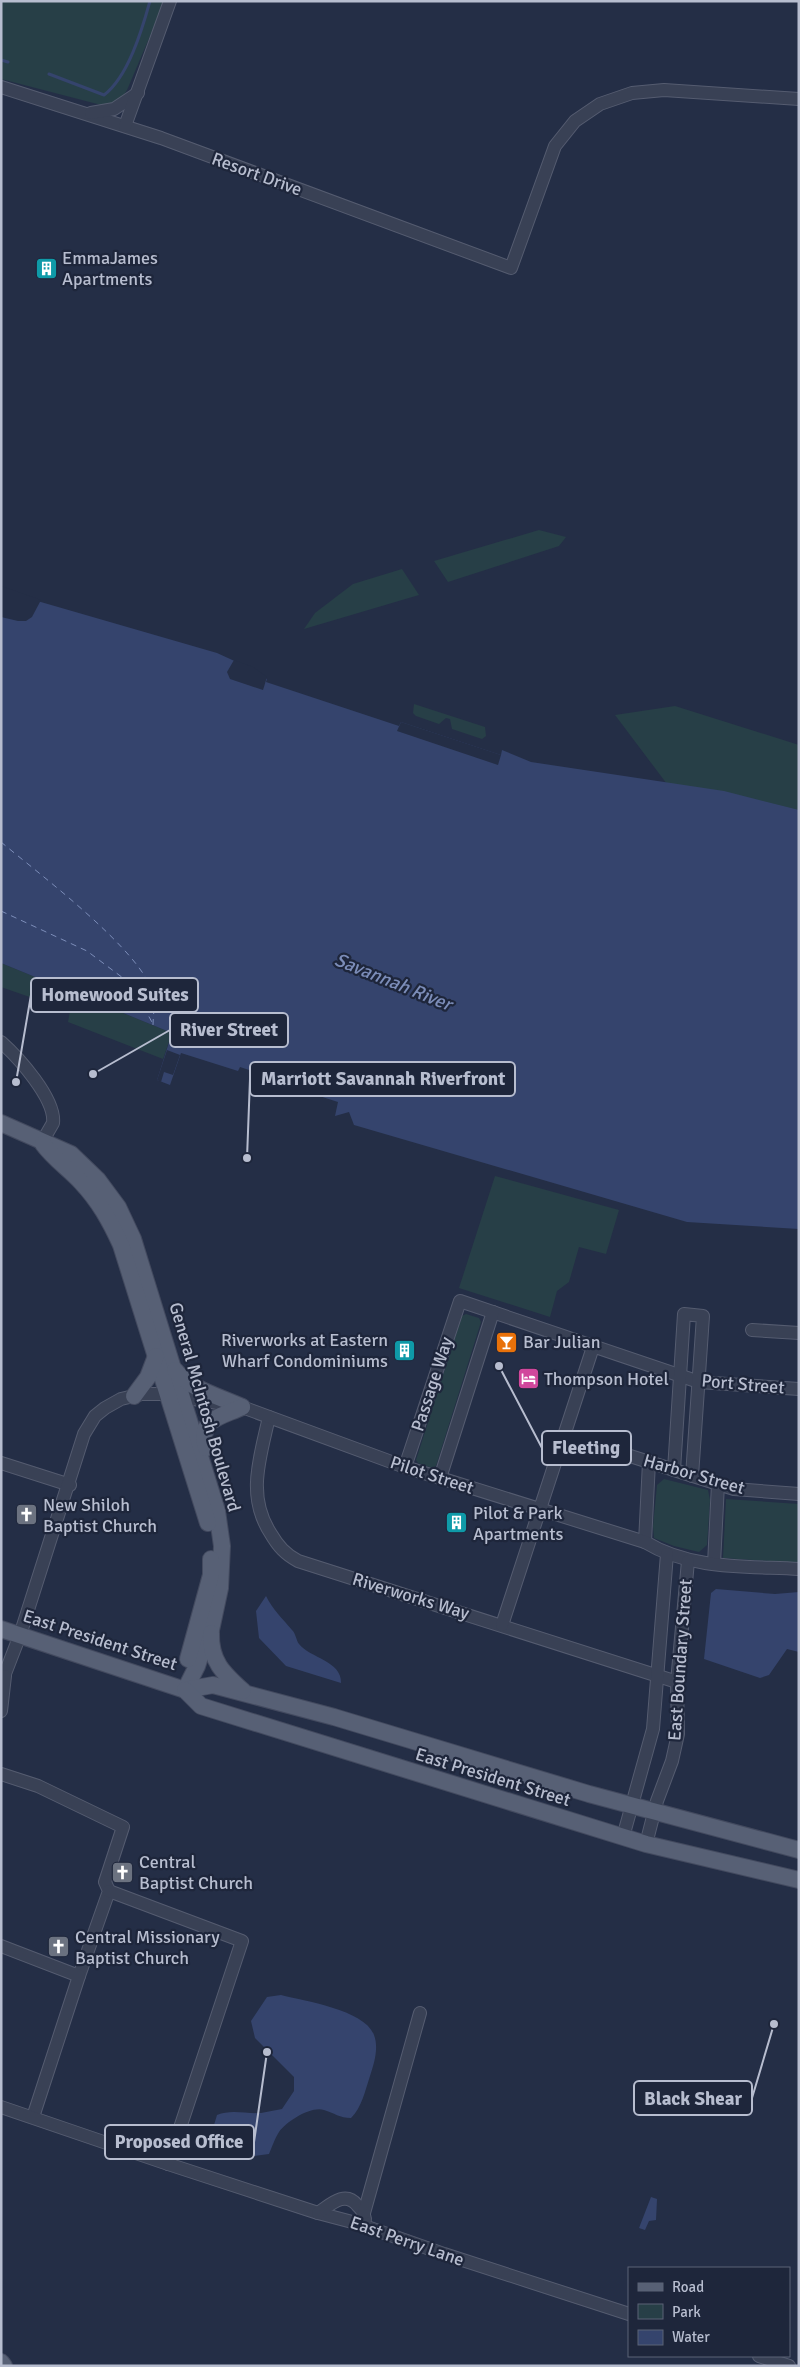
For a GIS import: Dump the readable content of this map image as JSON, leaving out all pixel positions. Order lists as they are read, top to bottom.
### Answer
{
  "streets": {
    "main road": ["General McIntosh Boulevard", "East President Street"],
    "street": [
      "Resort Drive",
      "Passage Way",
      "Port Street",
      "Harbor Street",
      "Pilot Street",
      "Riverworks Way",
      "East Boundary Street",
      "East Perry Lane"
    ]
  },
  "crossings": [
    ["Passage Way", "Port Street"],
    ["Passage Way", "Pilot Street"],
    ["General McIntosh Boulevard", "Pilot Street"],
    ["General McIntosh Boulevard", "East President Street"],
    ["Harbor Street", "East Boundary Street"],
    ["Pilot Street", "Riverworks Way"],
    ["Pilot Street", "East Boundary Street"],
    ["Riverworks Way", "East Boundary Street"],
    ["East President Street", "East Boundary Street"]
  ],
  "water": ["Savannah River"],
  "places": {
    "building": ["EmmaJames Apartments", "Riverworks at Eastern Wharf Condominiums", "Pilot & Park Apartments"],
    "other": [
      "River Street",
      "Homewood Suites",
      "Marriott Savannah Riverfront",
      "Fleeting",
      "Black Shear",
      "Proposed Office"
    ],
    "bar": ["Bar Julian"],
    "hotel": ["Thompson Hotel"],
    "church": ["New Shiloh Baptist Church", "Central Baptist Church", "Central Missionary Baptist Church"]
  },
  "legend": ["Road", "Park", "Water"]
}
